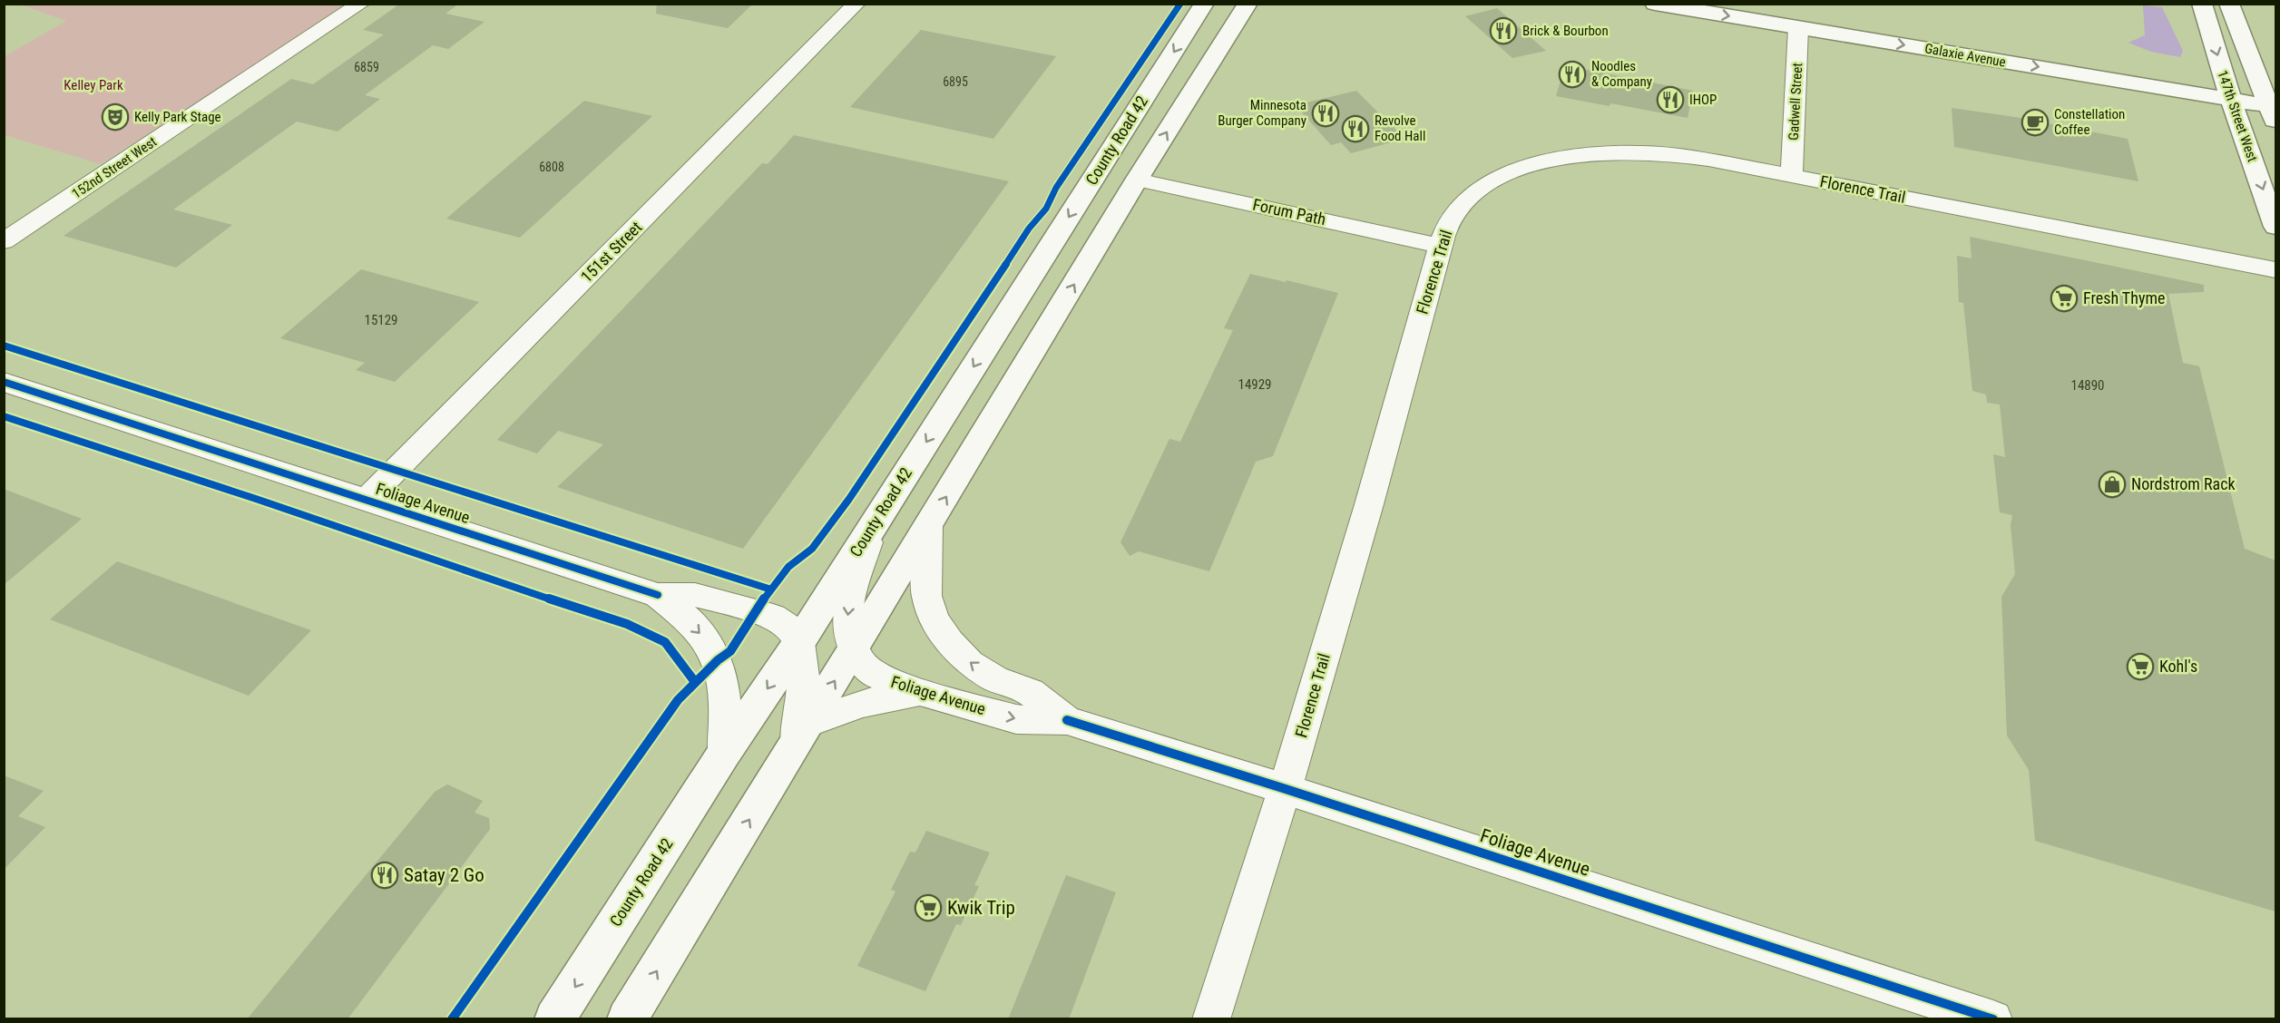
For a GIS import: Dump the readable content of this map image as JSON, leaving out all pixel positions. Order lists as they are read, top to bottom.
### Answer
{
  "streets": {
    "main road": ["Galaxie Avenue", "147th Street West", "County Road 42"],
    "street": [
      "Gadwell Street",
      "152nd Street West",
      "Florence Trail",
      "Forum Path",
      "151st Street",
      "Foliage Avenue"
    ]
  },
  "crossings": [
    ["Galaxie Avenue", "Gadwell Street"],
    ["Galaxie Avenue", "147th Street West"],
    ["Gadwell Street", "Florence Trail"],
    ["County Road 42", "Foliage Avenue"],
    ["Florence Trail", "Forum Path"],
    ["Florence Trail", "Foliage Avenue"],
    ["151st Street", "Foliage Avenue"]
  ],
  "parks": ["Kelley Park"],
  "places": {
    "restaurant": [
      "Brick & Bourbon",
      "Noodles & Company",
      "IHOP",
      "Minnesota Burger Company",
      "Revolve Food Hall",
      "Satay 2 Go"
    ],
    "theatre": ["Kelly Park Stage"],
    "cafe": ["Constellation Coffee"],
    "supermarket": ["Fresh Thyme", "Kohl's", "Kwik Trip"],
    "shop": ["Nordstrom Rack"]
  },
  "house_numbers": [
    "6859",
    "6895",
    "6808",
    "15129",
    "14929",
    "14890"
  ]
}
